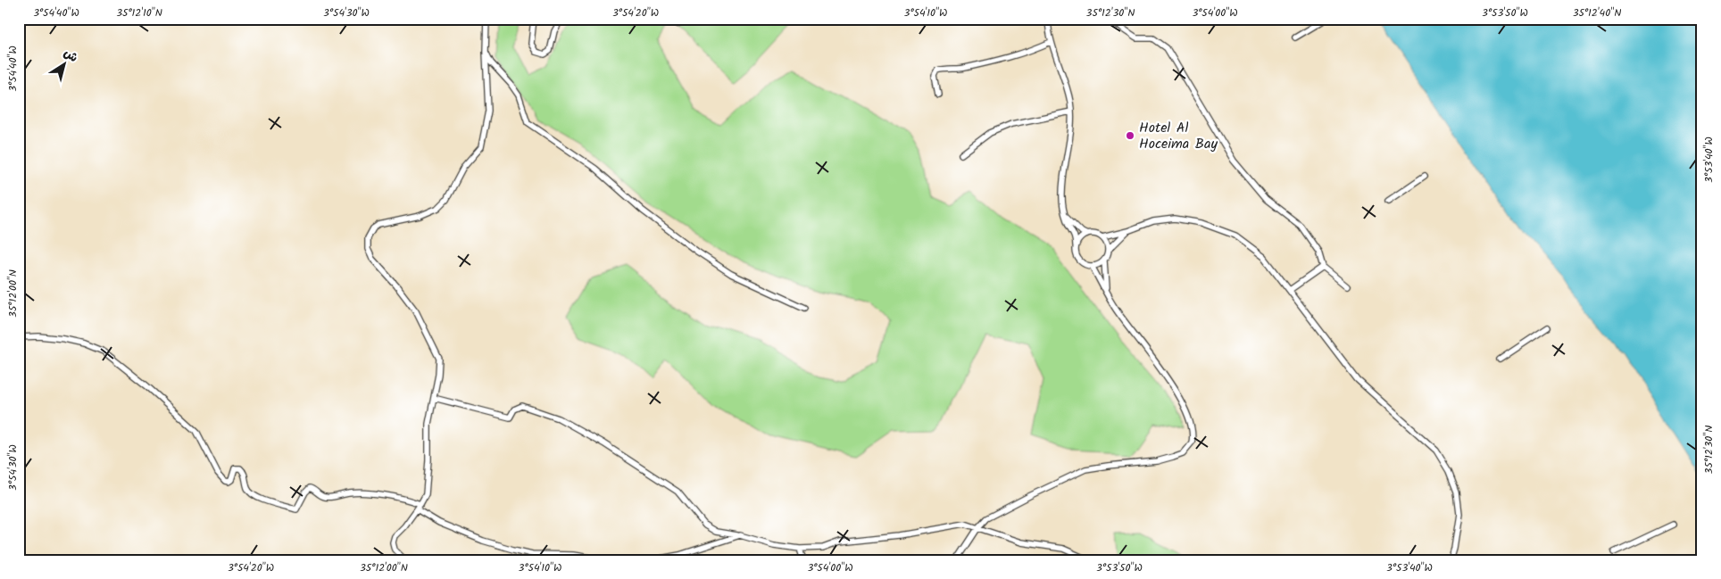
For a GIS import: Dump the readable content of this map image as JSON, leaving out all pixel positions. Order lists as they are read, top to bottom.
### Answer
{
  "places": ["Hotel Al Hoceima Bay"],
  "north": "top right",
  "coordinates": [
    "3°54'40\"W",
    "35°12'10\"N",
    "3°54'30\"W",
    "3°54'20\"W",
    "3°54'10\"W",
    "35°12'30\"N",
    "3°54'00\"W",
    "3°53'50\"W",
    "35°12'40\"N",
    "3°53'40\"W",
    "35°12'00\"N"
  ]
}
